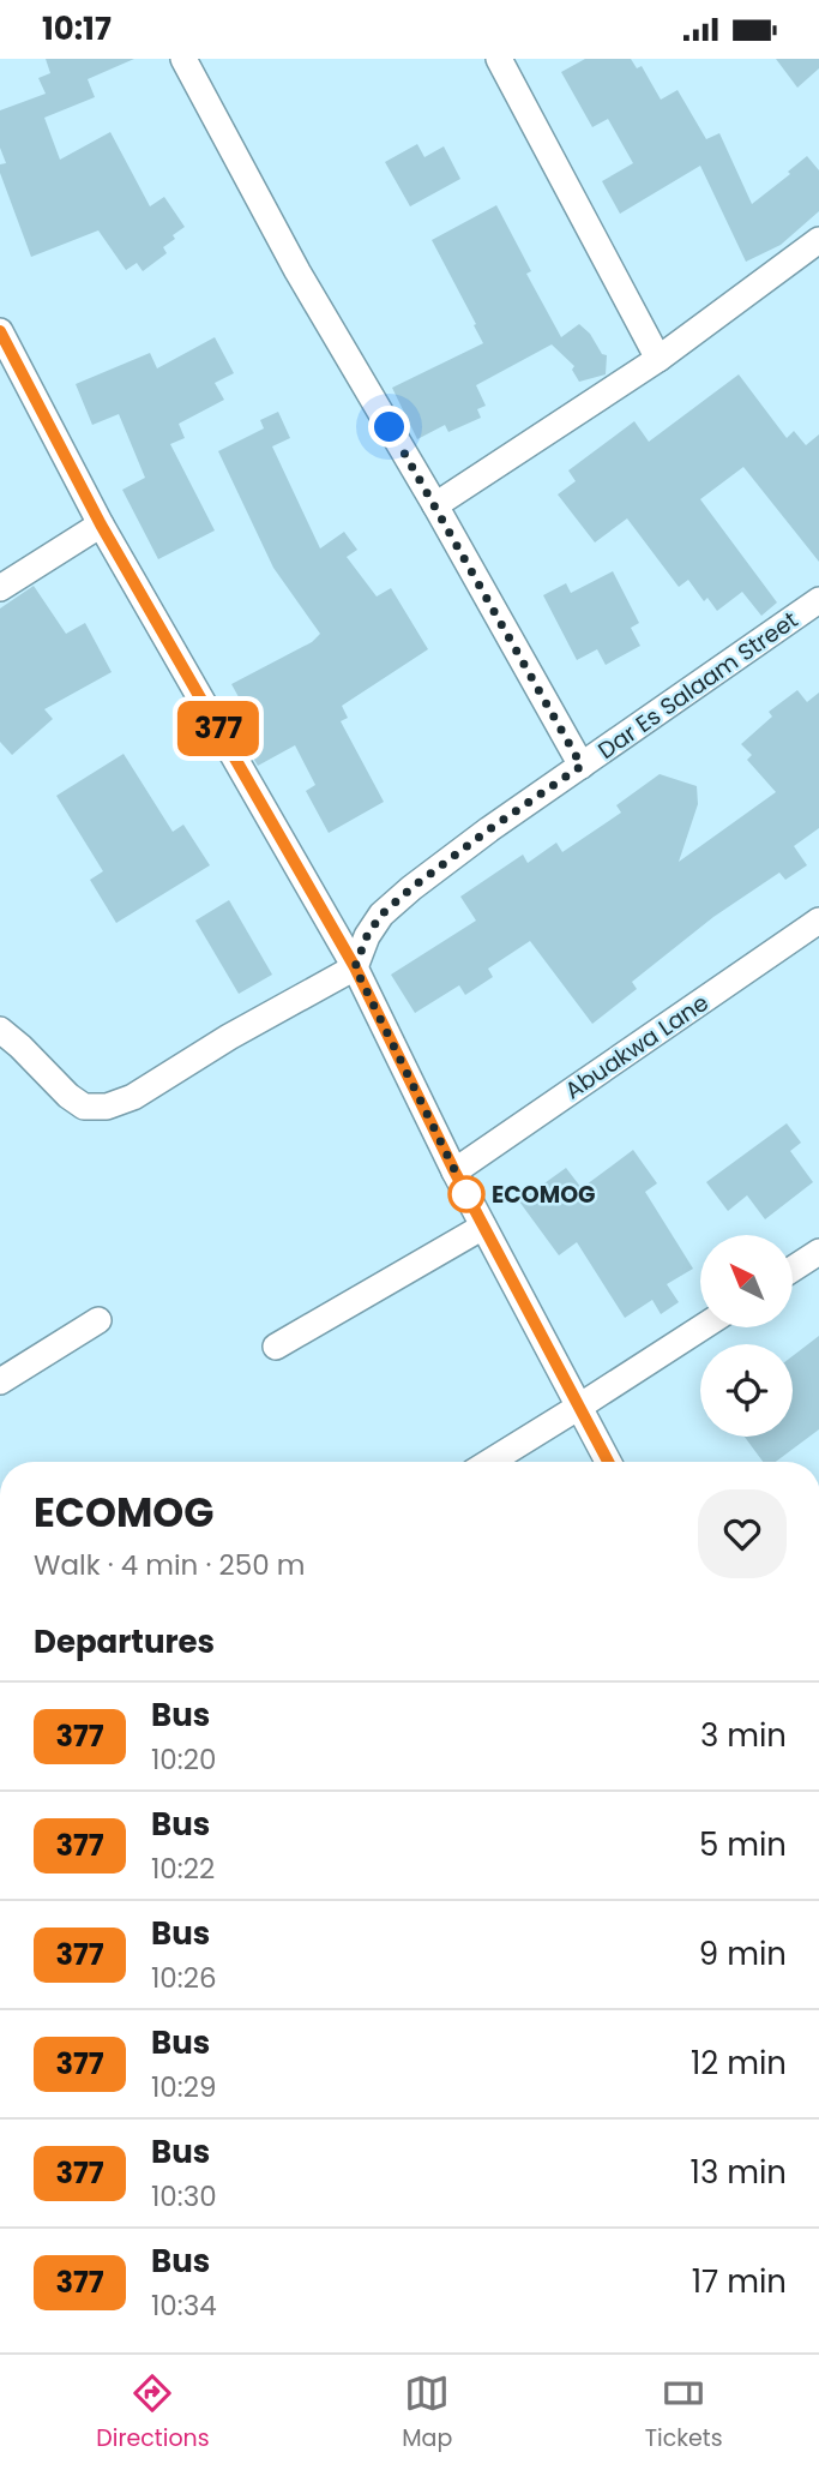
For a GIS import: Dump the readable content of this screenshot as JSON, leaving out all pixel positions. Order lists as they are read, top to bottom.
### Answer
{
  "streets": {
    "street": ["Dar Es Salaam Street", "Abuakwa Lane"]
  },
  "places": ["ECOMOG"],
  "lines": ["bus line 377"],
  "north": "top left",
  "page": {
    "status": "10:17",
    "on_map": "377",
    "heading": [
      ["ECOMOG", "Walk · 4 min · 250 m"],
      "Departures"
    ],
    "list": [
      {
        "mark": "377",
        "name": "Bus",
        "note": "10:20",
        "value": "3 min"
      },
      {
        "mark": "377",
        "name": "Bus",
        "note": "10:22",
        "value": "5 min"
      },
      {
        "mark": "377",
        "name": "Bus",
        "note": "10:26",
        "value": "9 min"
      },
      {
        "mark": "377",
        "name": "Bus",
        "note": "10:29",
        "value": "12 min"
      },
      {
        "mark": "377",
        "name": "Bus",
        "note": "10:30",
        "value": "13 min"
      },
      {
        "mark": "377",
        "name": "Bus",
        "note": "10:34",
        "value": "17 min"
      }
    ],
    "tabs": ["Directions", "Map", "Tickets"]
  }
}
